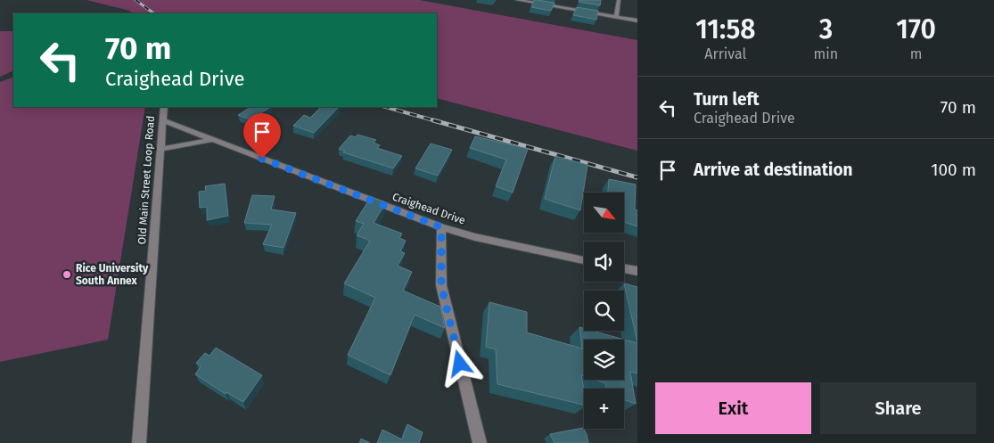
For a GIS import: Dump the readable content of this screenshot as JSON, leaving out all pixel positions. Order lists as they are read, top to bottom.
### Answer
{
  "streets": {
    "street": ["Old Main Street Loop Road", "Craighead Drive"]
  },
  "crossings": [
    ["Old Main Street Loop Road", "Craighead Drive"]
  ],
  "places": ["Rice University South Annex"],
  "north": "bottom right",
  "page": {
    "eta": [
      "11:58",
      "Arrival",
      "3",
      "min",
      "170",
      "m"
    ],
    "turn": ["70 m", "Craighead Drive"],
    "list": [
      {
        "name": "Turn left",
        "note": "Craighead Drive",
        "value": "70 m"
      },
      {
        "name": "Arrive at destination",
        "value": "100 m"
      }
    ],
    "map_buttons": "+",
    "buttons": ["Exit", "Share"]
  }
}
